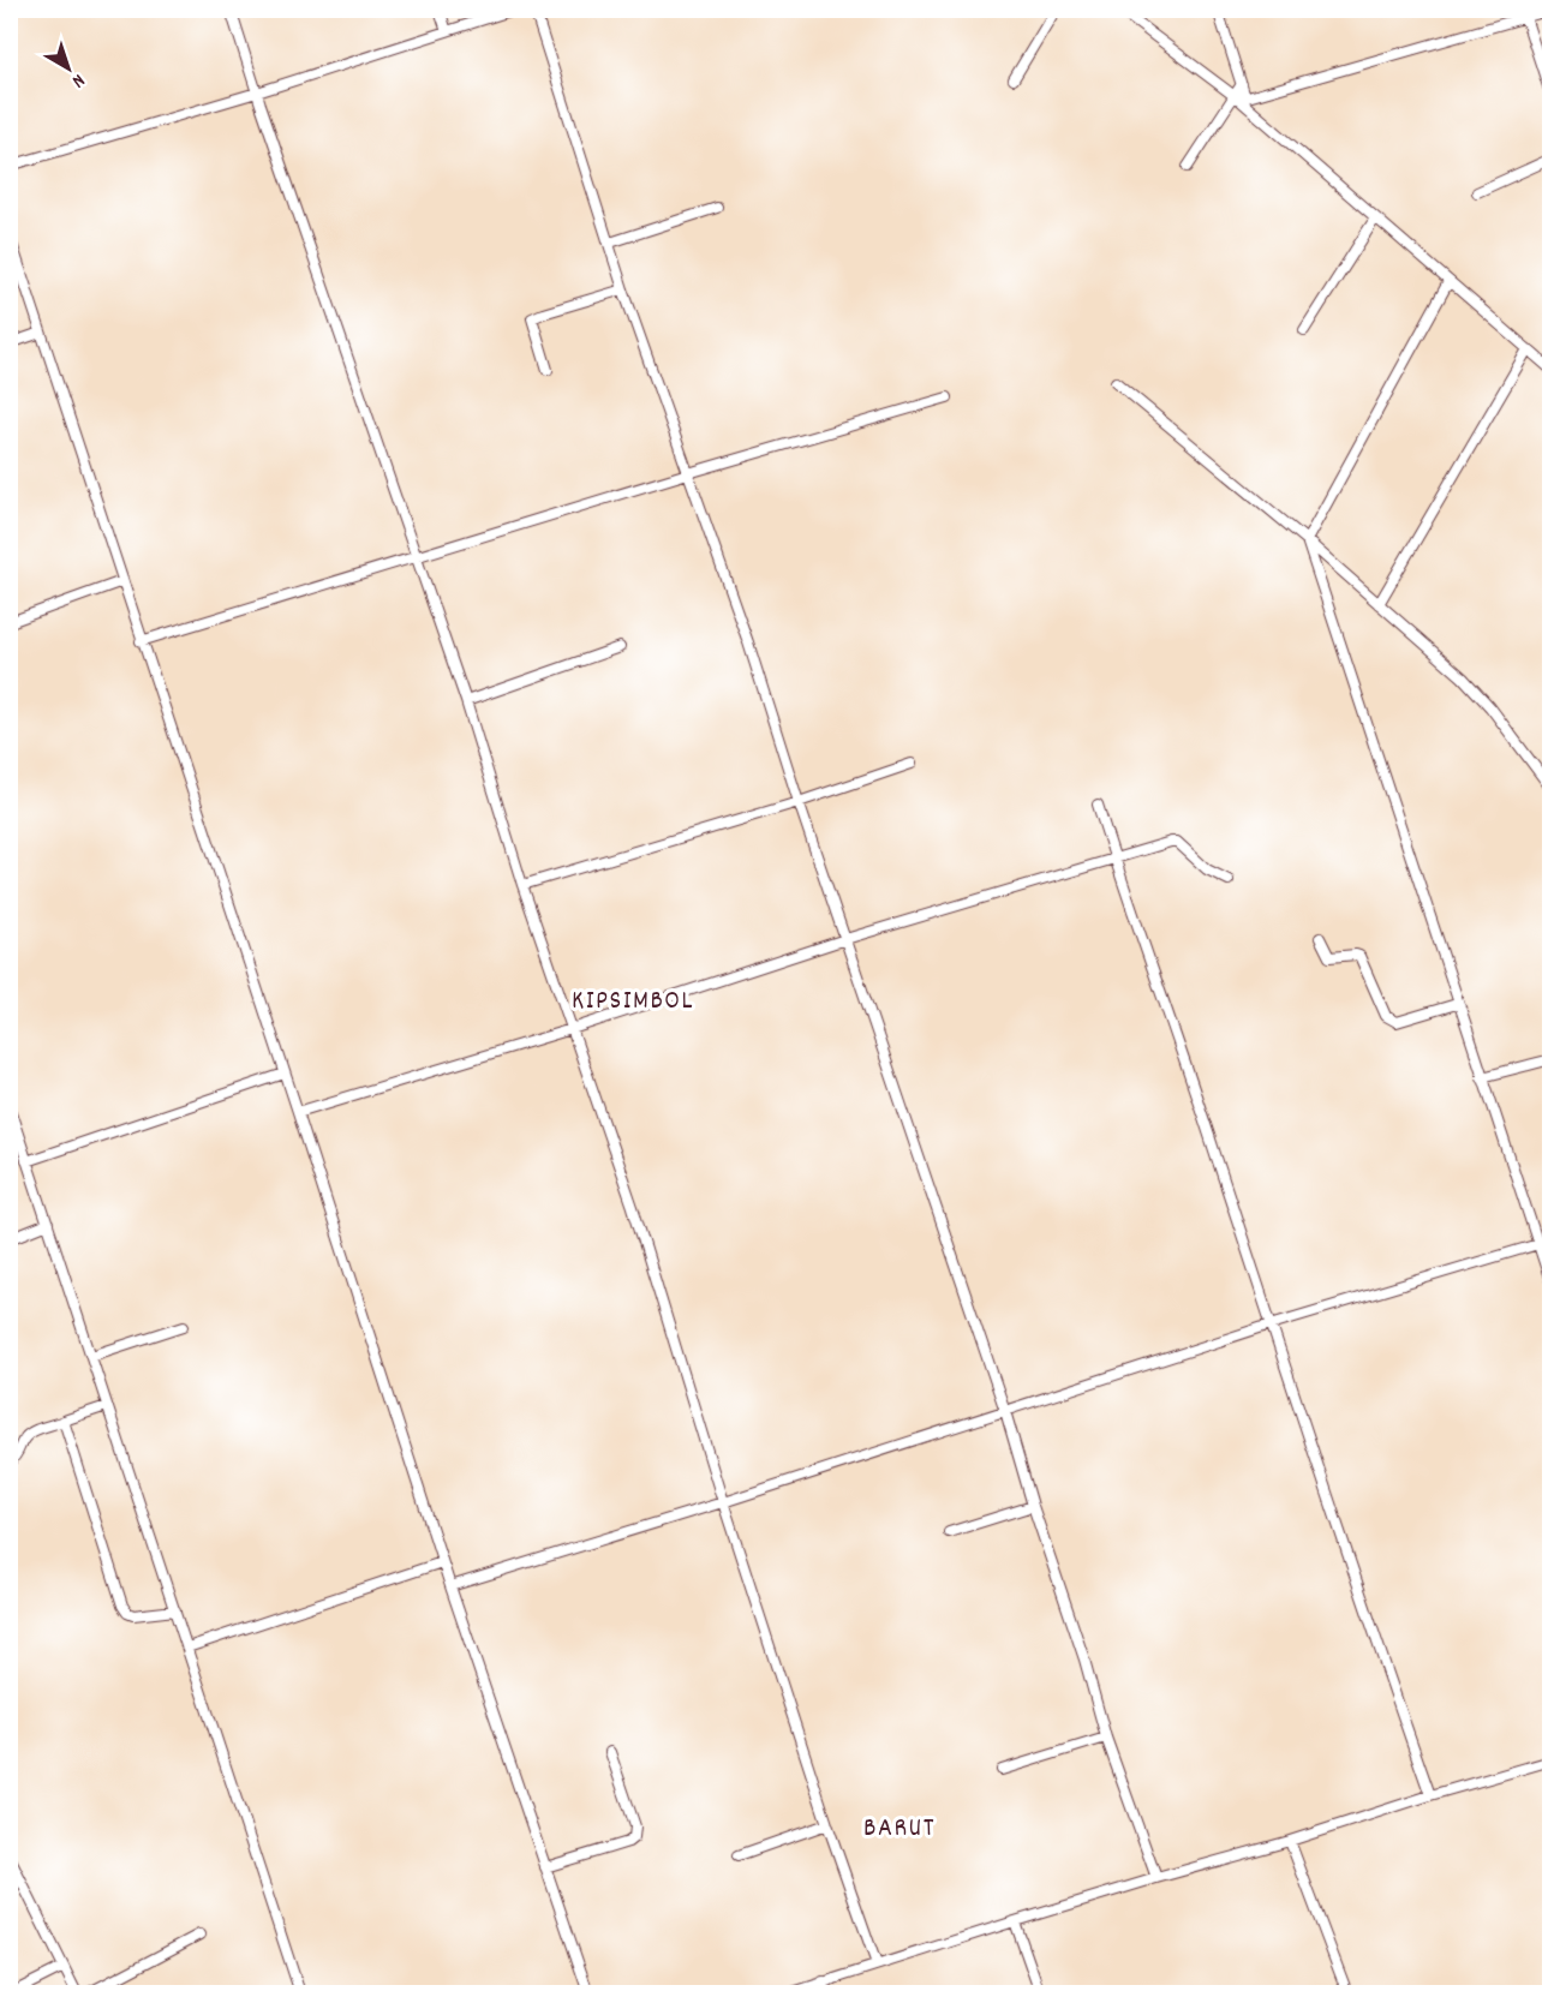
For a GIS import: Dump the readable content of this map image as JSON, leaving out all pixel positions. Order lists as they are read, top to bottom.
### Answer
{
  "districts": ["KIPSIMBOL", "BARUT"],
  "north": "bottom right"
}
